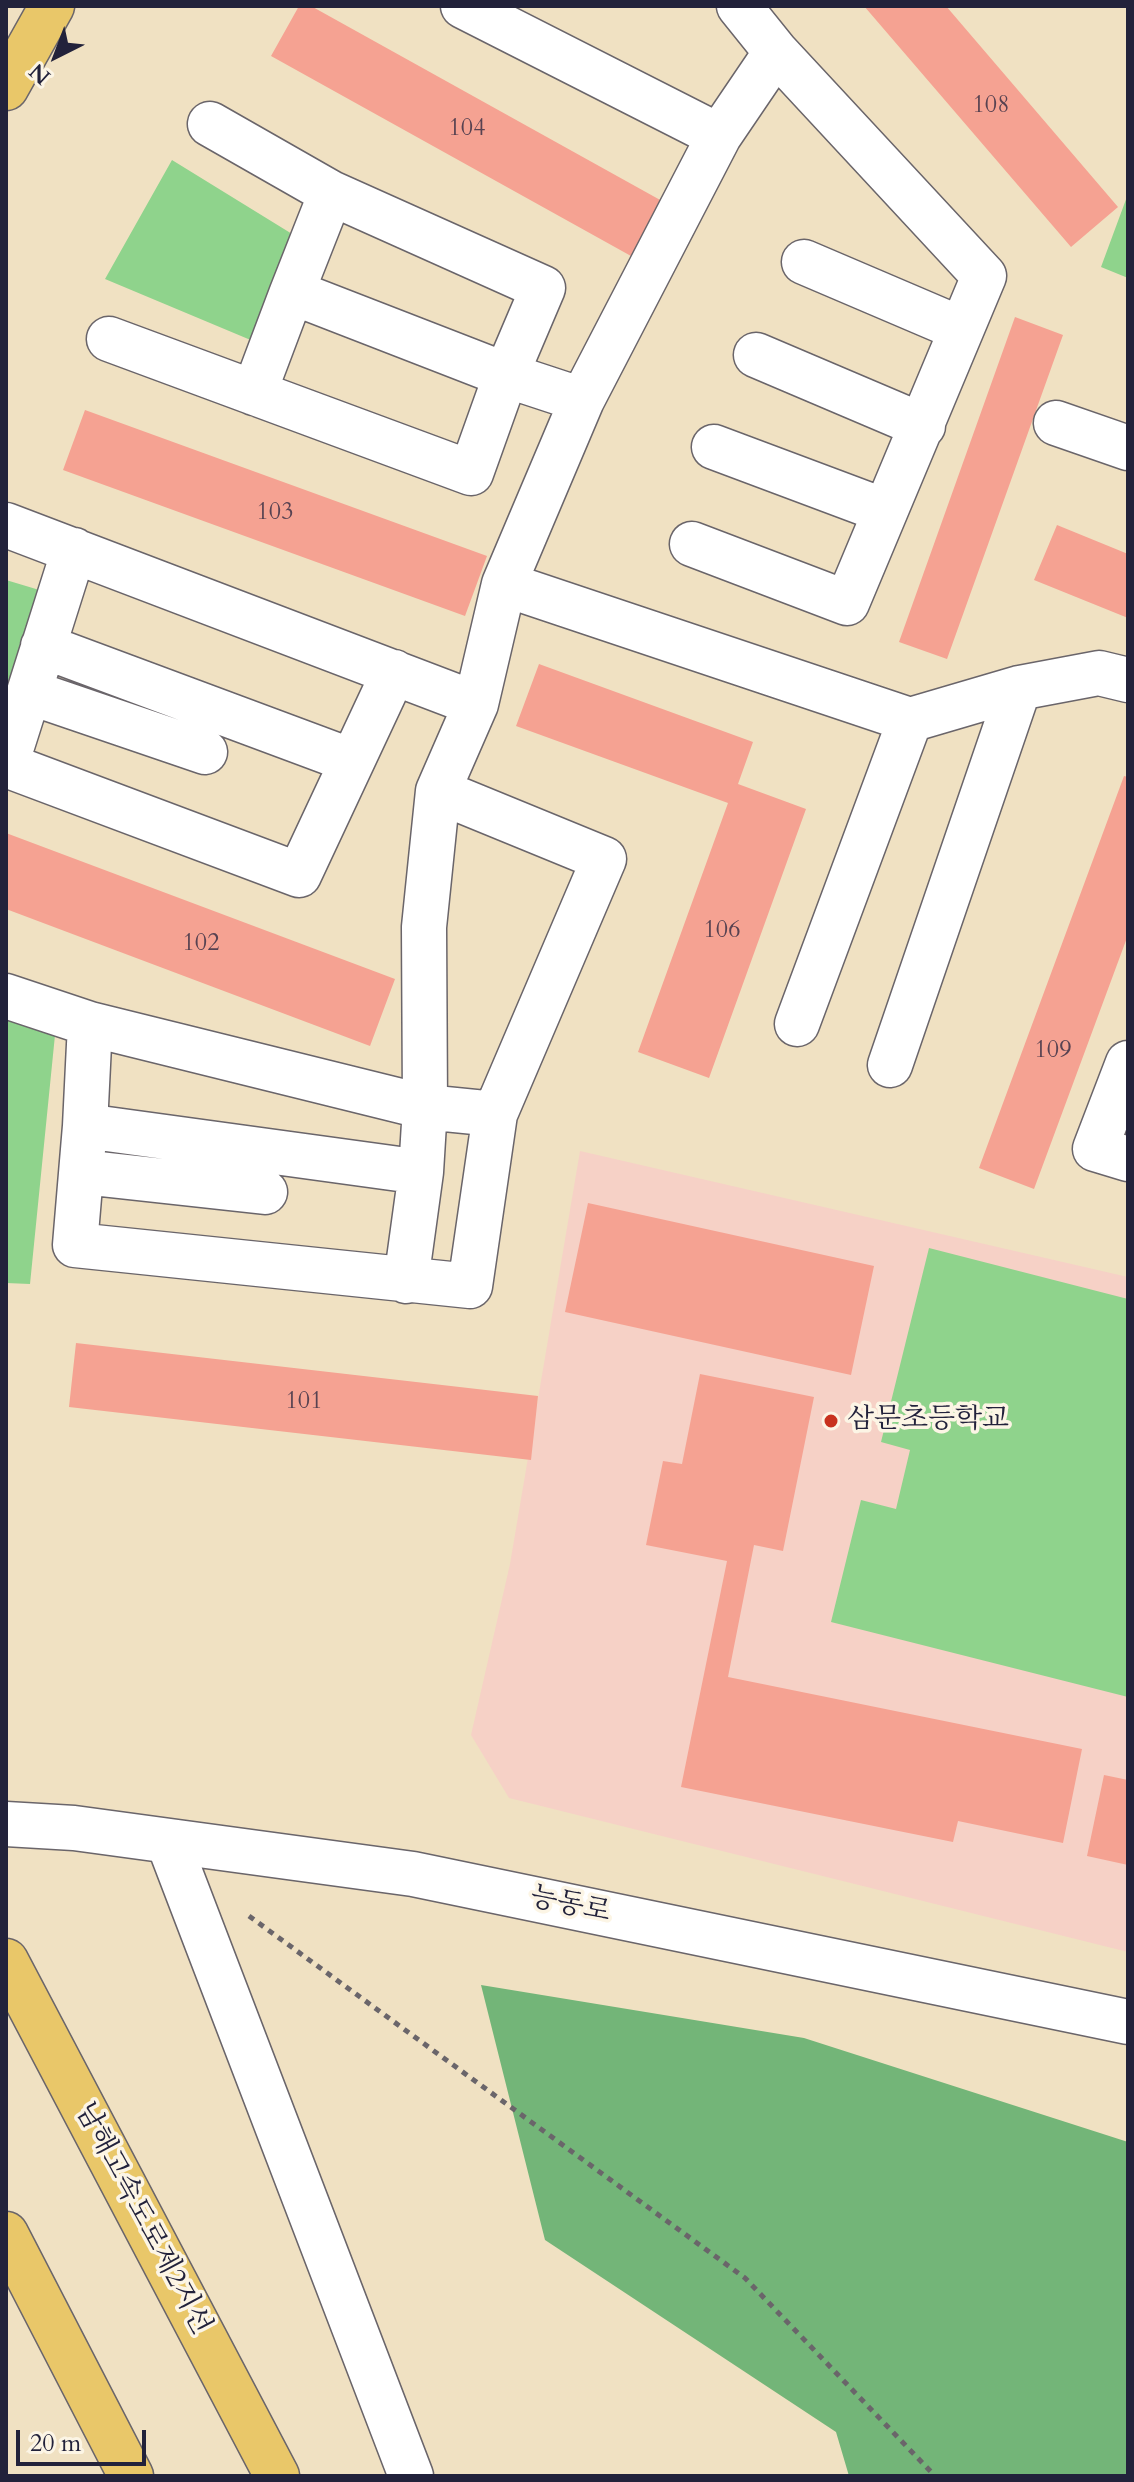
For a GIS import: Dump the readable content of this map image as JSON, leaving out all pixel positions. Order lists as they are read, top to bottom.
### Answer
{
  "streets": {
    "highway": ["남해고속도로제2지선"],
    "street": ["능동로"]
  },
  "places": ["삼문초등학교"],
  "house_numbers": [
    "108",
    "104",
    "103",
    "106",
    "102",
    "109",
    "101"
  ],
  "scale_bar": "20 m",
  "north": "bottom left"
}
